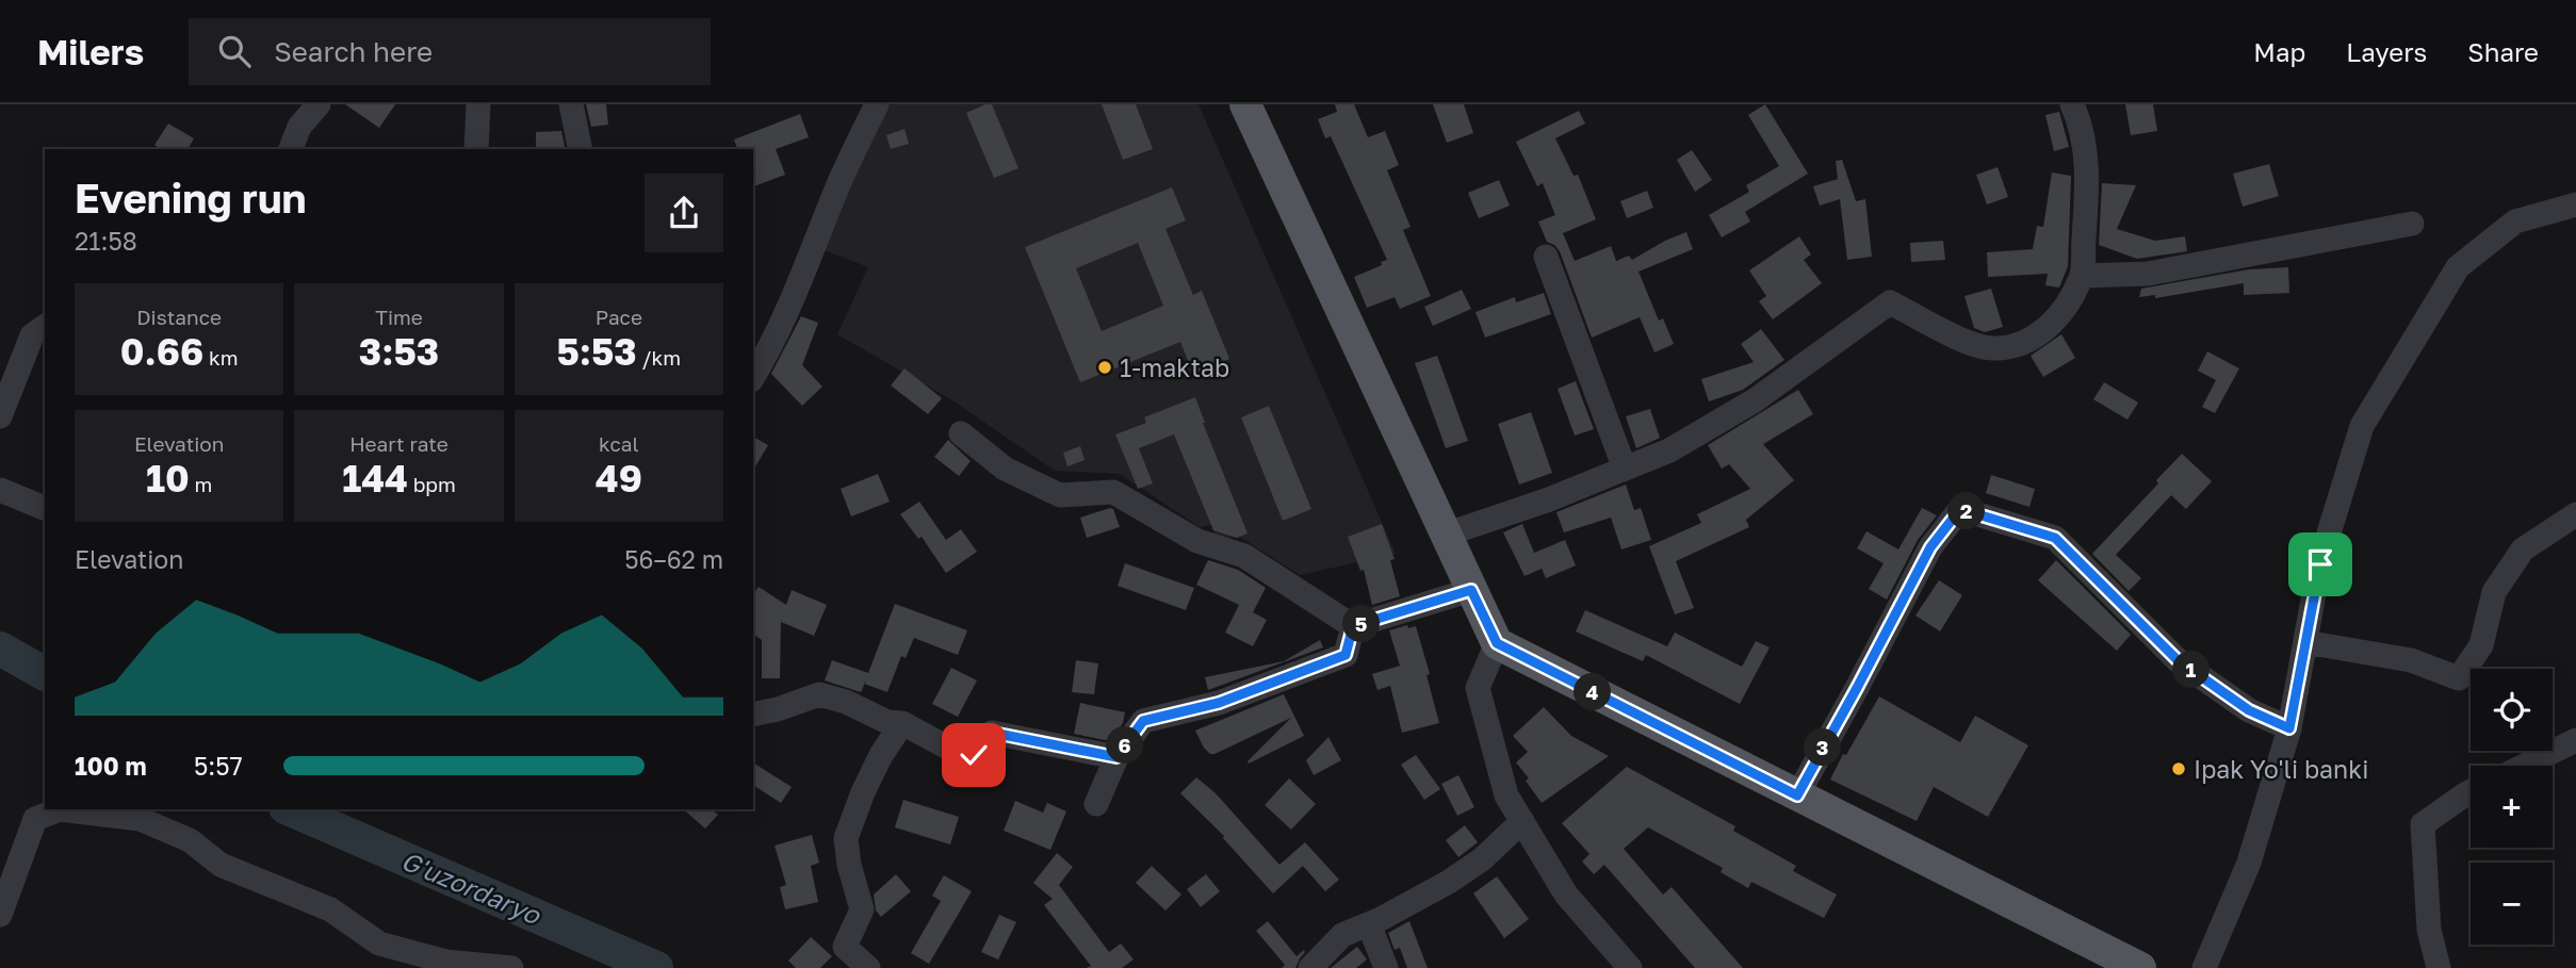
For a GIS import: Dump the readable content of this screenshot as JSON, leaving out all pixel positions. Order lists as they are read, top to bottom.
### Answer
{
  "water": ["G'uzordaryo"],
  "places": ["1-maktab", "Ipak Yo'li banki"],
  "page": {
    "header": "Milers",
    "search": "Search here",
    "nav": ["Map", "Layers", "Share"],
    "heading": ["Evening run", "21:58"],
    "stats": [
      ["Distance", "0.66 km"],
      ["Time", "3:53"],
      ["Pace", "5:53 /km"],
      ["Elevation", "10 m"],
      ["Heart rate", "144 bpm"],
      ["kcal", "49"]
    ],
    "pins": [
      "2",
      "5",
      "1",
      "4",
      "6",
      "3"
    ],
    "chart": ["Elevation", "56–62 m"],
    "map_buttons": ["+", "−"],
    "list": [
      {
        "name": "100 m",
        "note": "5:57"
      }
    ]
  }
}
